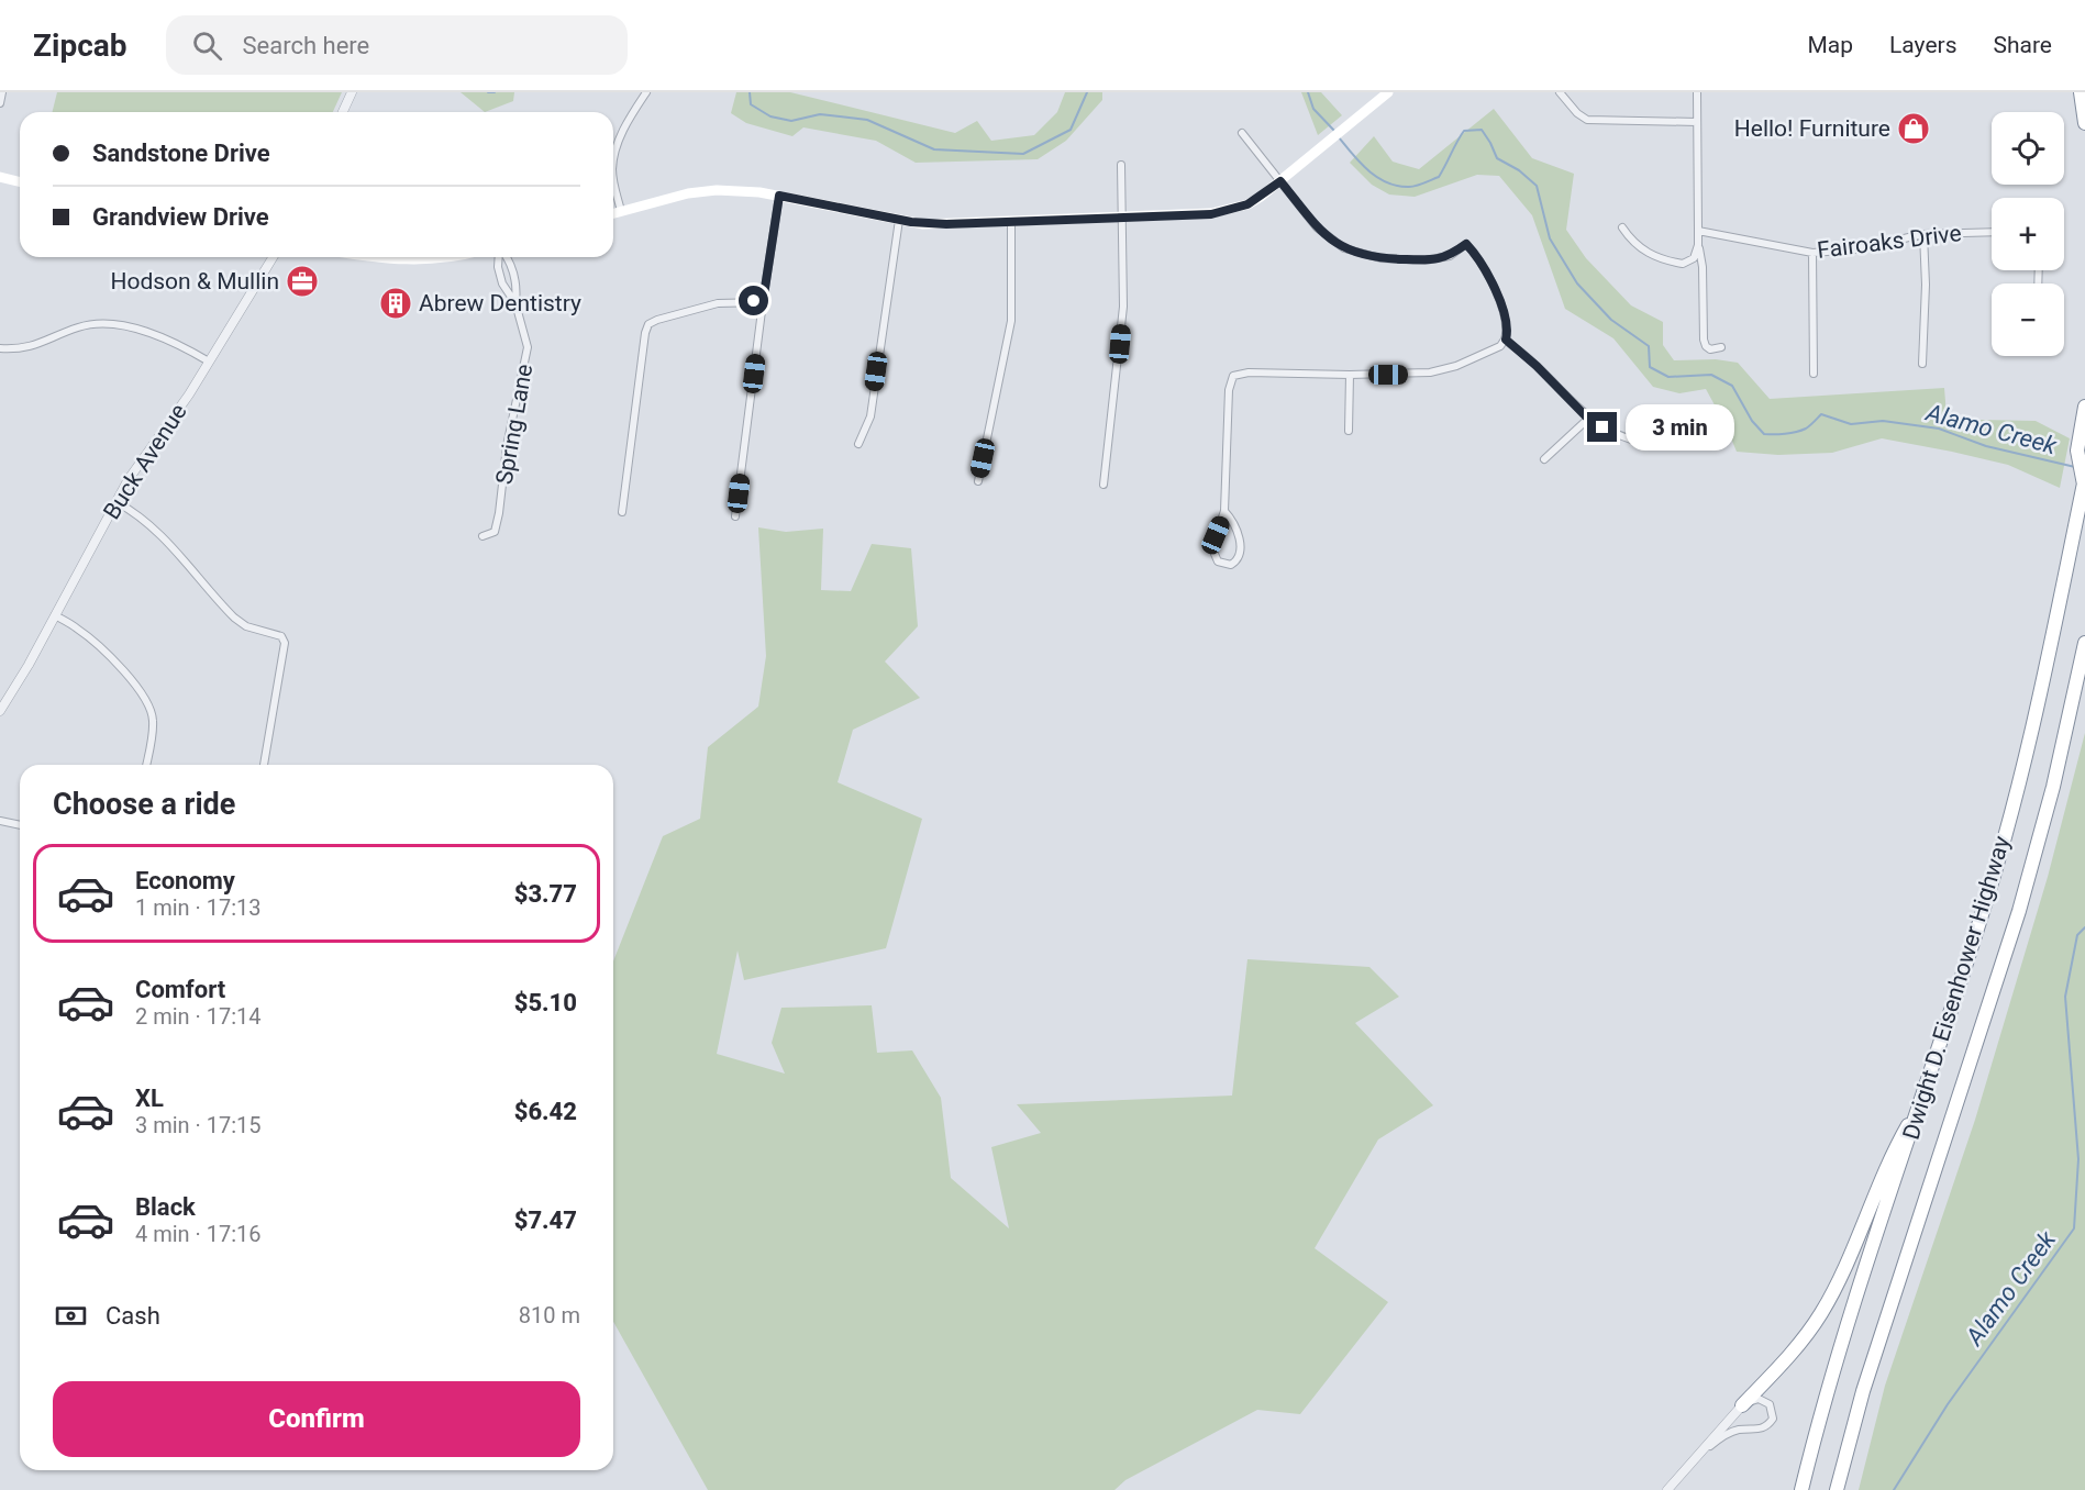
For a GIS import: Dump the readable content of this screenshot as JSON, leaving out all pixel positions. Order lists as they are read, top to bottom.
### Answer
{
  "streets": {
    "highway": ["Dwight D. Eisenhower Highway"],
    "street": ["Fairoaks Drive", "Spring Lane", "Buck Avenue"]
  },
  "water": ["Alamo Creek"],
  "places": {
    "shop": ["Hello! Furniture"],
    "office": ["Hodson & Mullin"],
    "building": ["Abrew Dentistry"]
  },
  "page": {
    "header": "Zipcab",
    "search": "Search here",
    "nav": ["Map", "Layers", "Share"],
    "map_buttons": ["+", "−"],
    "banner": ["Sandstone Drive", "Grandview Drive"],
    "bubble": "3 min",
    "heading": "Choose a ride",
    "list": [
      {
        "name": "Economy",
        "note": "1 min · 17:13",
        "value": "$3.77"
      },
      {
        "name": "Comfort",
        "note": "2 min · 17:14",
        "value": "$5.10"
      },
      {
        "name": "XL",
        "note": "3 min · 17:15",
        "value": "$6.42"
      },
      {
        "name": "Black",
        "note": "4 min · 17:16",
        "value": "$7.47"
      }
    ],
    "pay": ["Cash", "810 m"],
    "buttons": "Confirm"
  }
}
